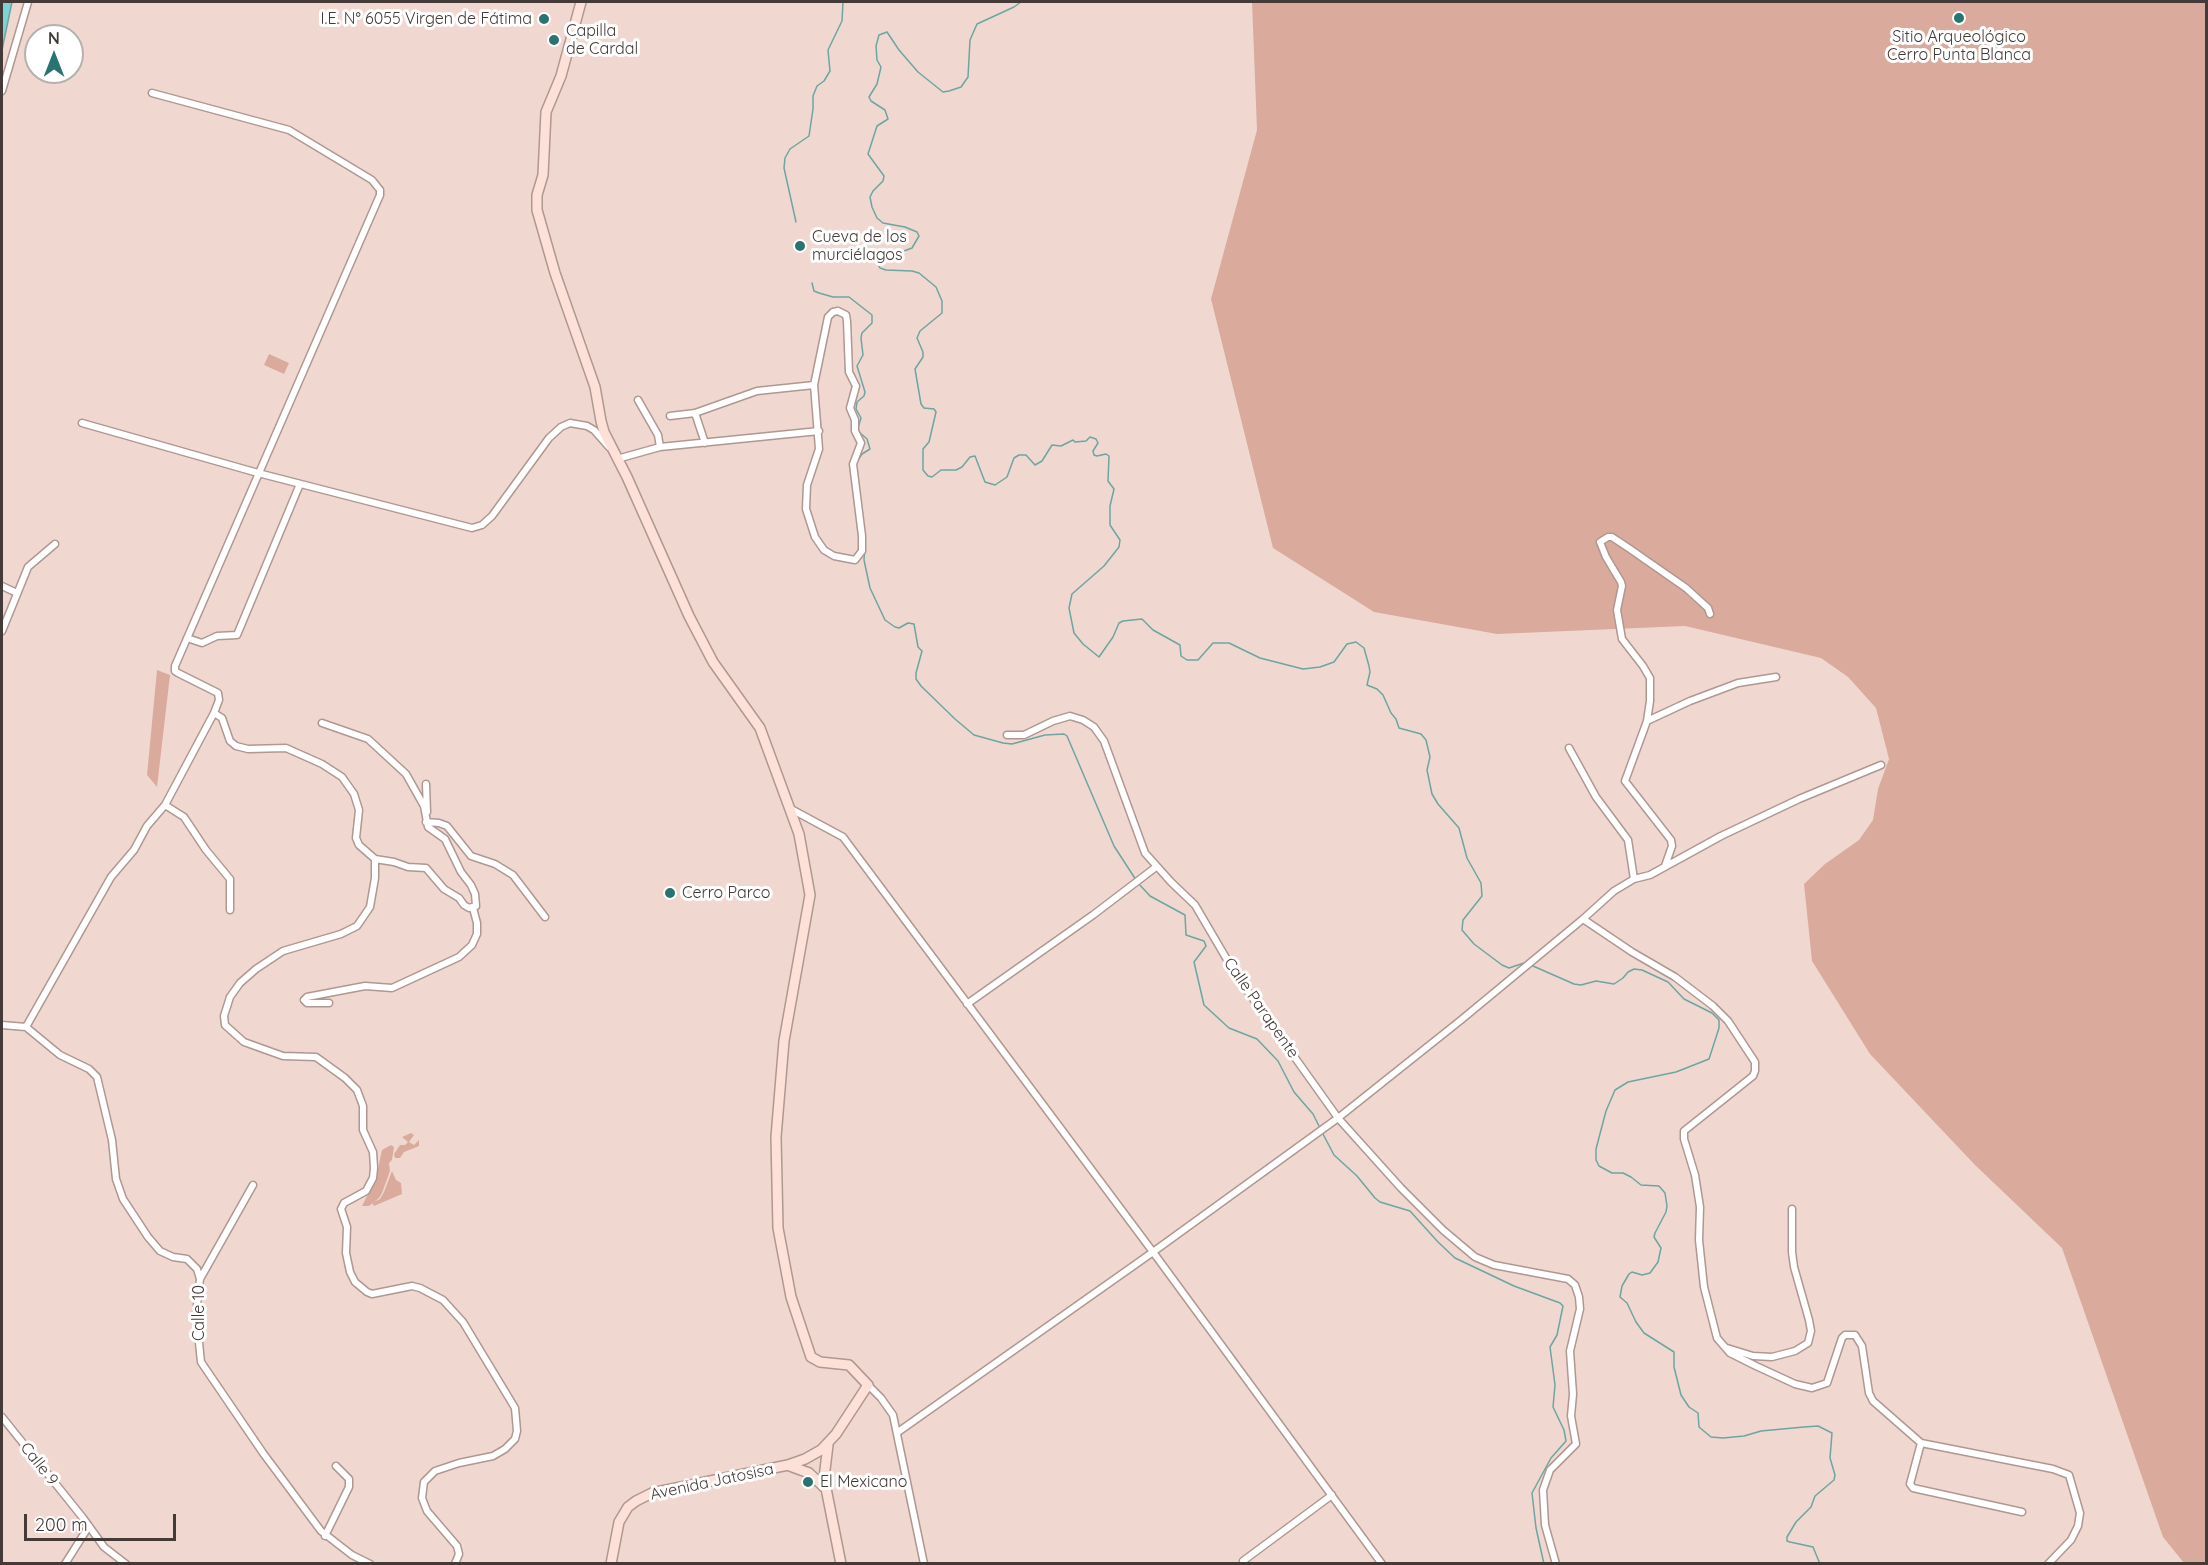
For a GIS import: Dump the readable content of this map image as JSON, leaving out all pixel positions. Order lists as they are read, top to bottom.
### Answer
{
  "streets": {
    "street": [
      "Calle Parapente",
      "Calle 10",
      "Calle 9",
      "Avenida Jatosisa"
    ]
  },
  "places": [
    "Sitio Arqueológico Cerro Punta Blanca",
    "I.E. N° 6055 Virgen de Fátima",
    "Capilla de Cardal",
    "Cueva de los murciélagos",
    "Cerro Parco",
    "El Mexicano"
  ],
  "scale_bar": "200 m",
  "north": "top"
}
